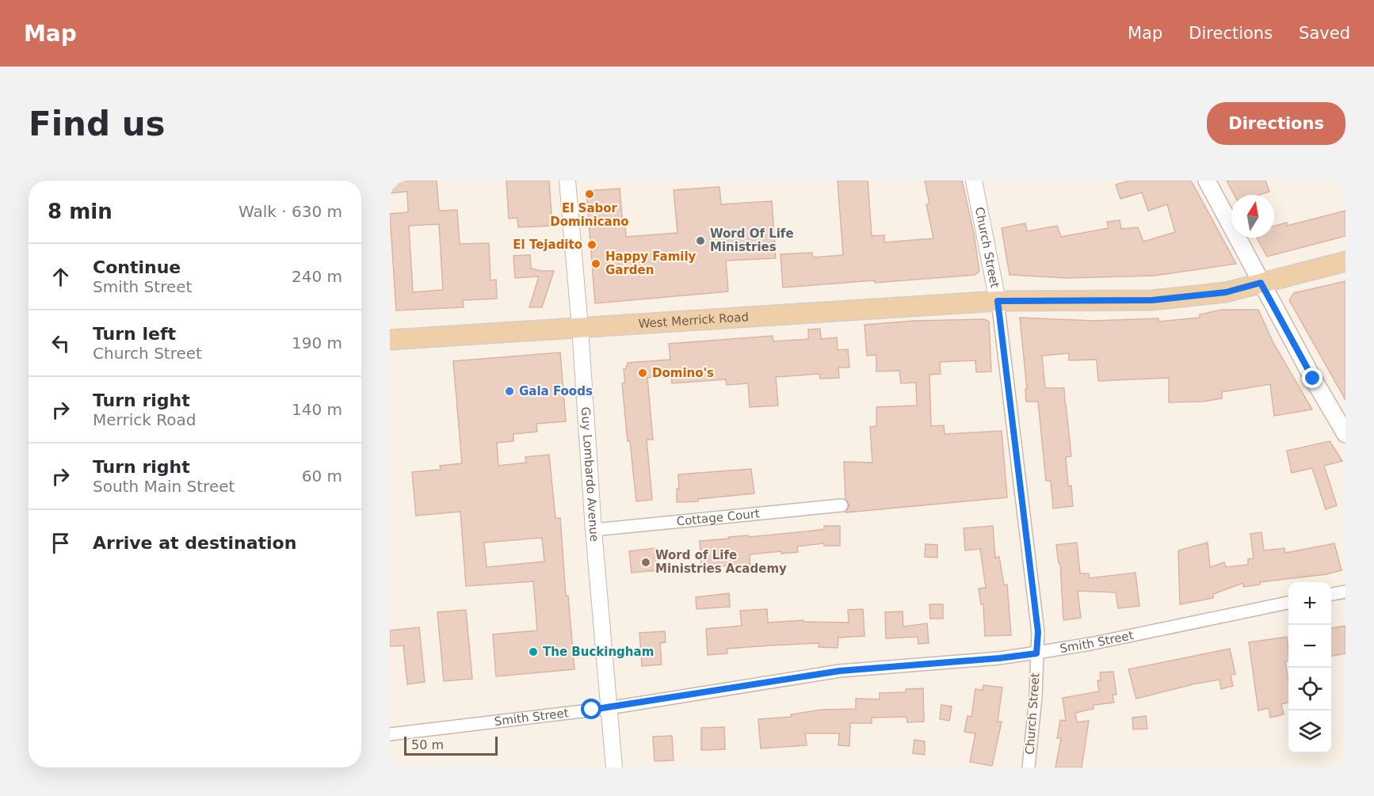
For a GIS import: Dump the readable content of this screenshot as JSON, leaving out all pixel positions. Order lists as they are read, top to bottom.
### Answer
{
  "streets": {
    "main road": ["West Merrick Road"],
    "street": [
      "Church Street",
      "Guy Lombardo Avenue",
      "Cottage Court",
      "Smith Street"
    ]
  },
  "crossings": [
    ["Church Street", "West Merrick Road"],
    ["Church Street", "Smith Street"],
    ["West Merrick Road", "Guy Lombardo Avenue"],
    ["Guy Lombardo Avenue", "Cottage Court"],
    ["Guy Lombardo Avenue", "Smith Street"]
  ],
  "places": [
    "El Sabor Dominicano",
    "Word Of Life Ministries",
    "El Tejadito",
    "Happy Family Garden",
    "Domino's",
    "Gala Foods",
    "Word of Life Ministries Academy",
    "The Buckingham"
  ],
  "scale_bar": "50 m",
  "north": "top",
  "page": {
    "header": "Map",
    "nav": ["Map", "Directions", "Saved"],
    "buttons": "Directions",
    "title": "Find us",
    "heading": ["8 min", "Walk · 630 m"],
    "list": [
      ["Continue", "Smith Street", "240 m"],
      ["Turn left", "Church Street", "190 m"],
      ["Turn right", "Merrick Road", "140 m"],
      ["Turn right", "South Main Street", "60 m"],
      "Arrive at destination"
    ],
    "map_buttons": ["+", "−"],
    "scale": "50 m"
  }
}
